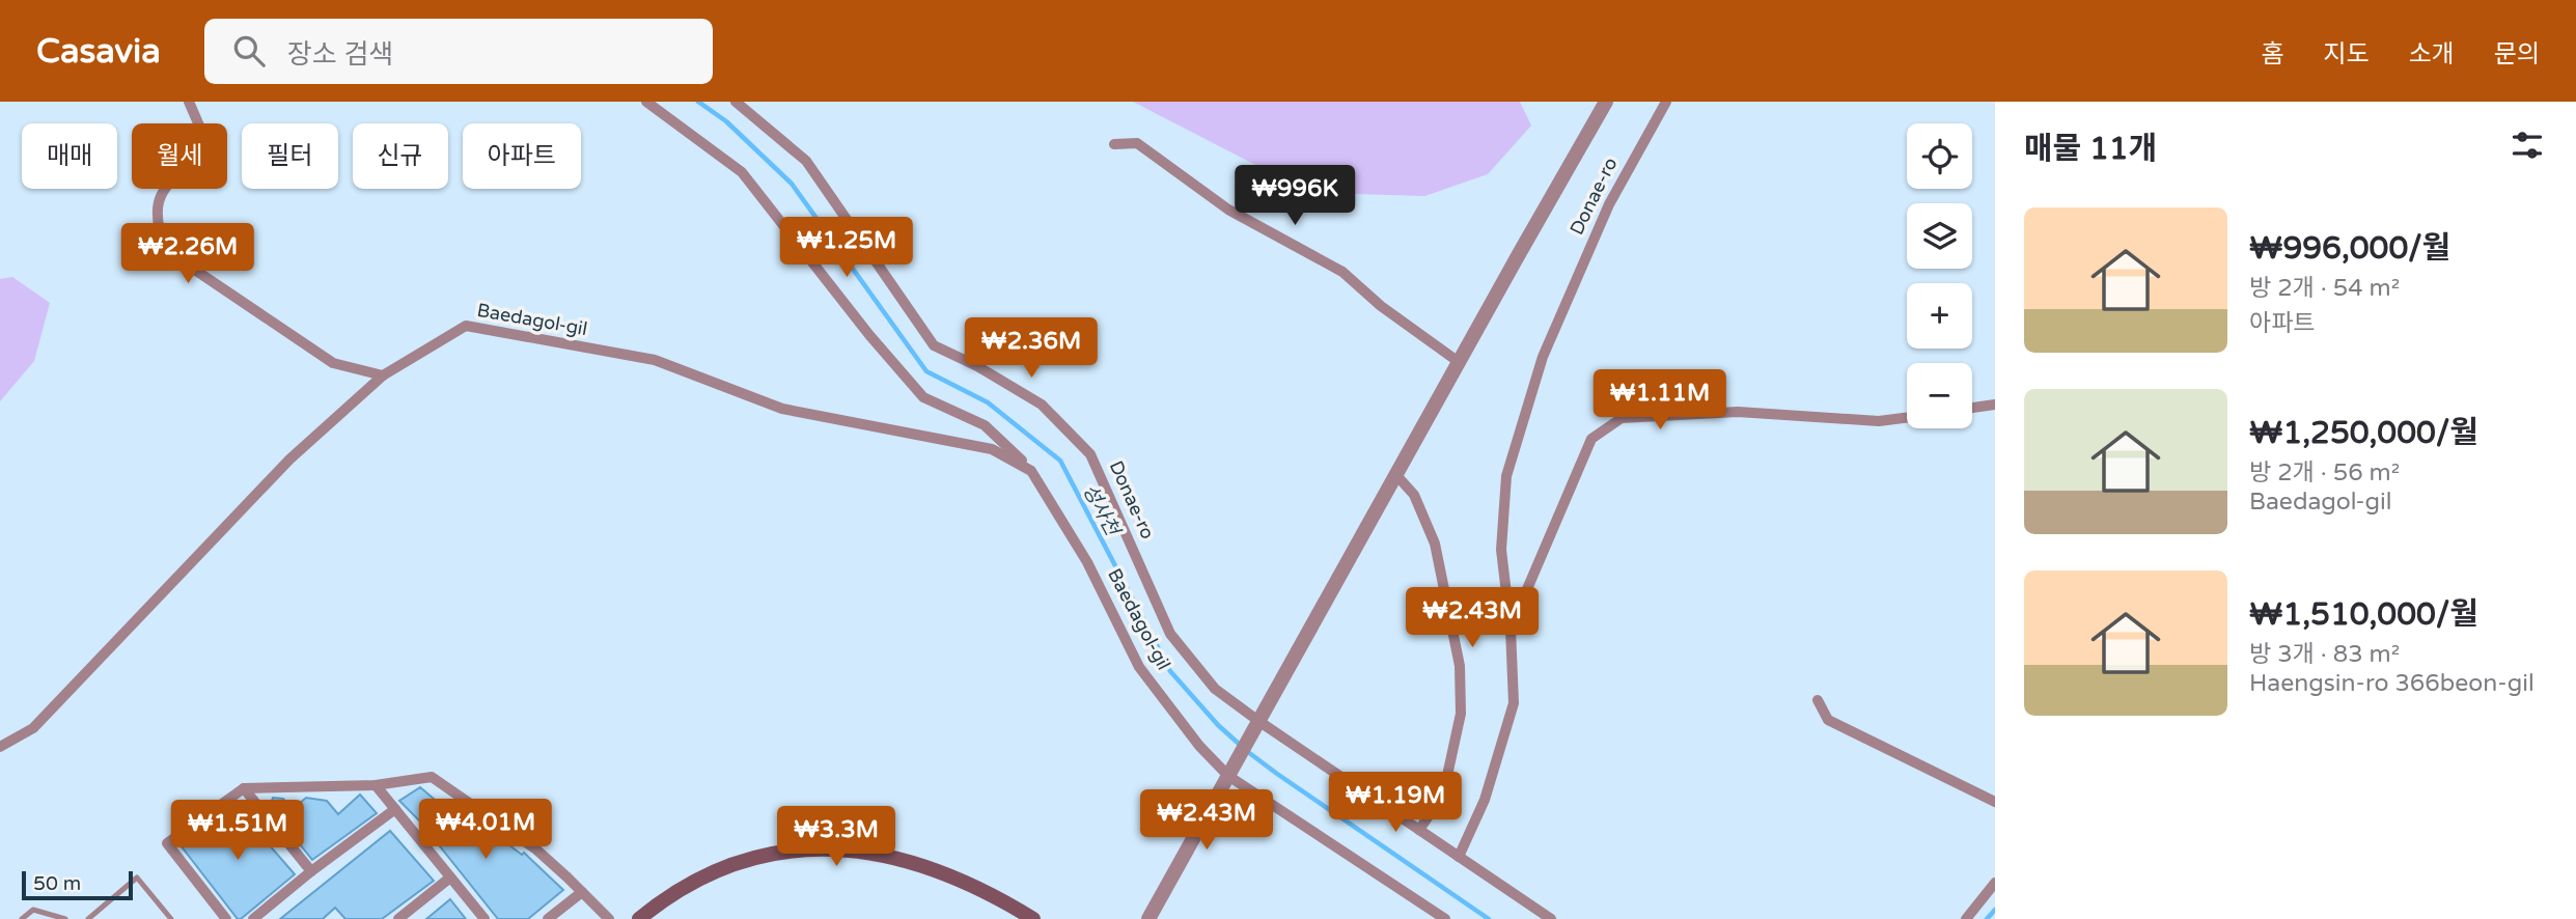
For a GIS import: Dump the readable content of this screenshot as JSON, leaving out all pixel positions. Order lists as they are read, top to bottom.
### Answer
{
  "streets": {
    "street": ["Donae-ro", "Baedagol-gil"]
  },
  "water": ["성사천"],
  "scale_bar": "50 m",
  "page": {
    "header": "Casavia",
    "search": "장소 검색",
    "nav": [
      "홈",
      "지도",
      "소개",
      "문의"
    ],
    "heading": "매물 11개",
    "map_buttons": ["+", "−"],
    "chip": [
      "매매",
      "월세",
      "필터",
      "신규",
      "아파트"
    ],
    "price": [
      "₩996K",
      "₩1.25M",
      "₩2.26M",
      "₩2.36M",
      "₩1.11M",
      "₩2.43M",
      "₩1.19M",
      "₩2.43M",
      "₩4.01M",
      "₩1.51M",
      "₩3.3M"
    ],
    "list": [
      {
        "name": "₩996,000/월",
        "note": "방 2개 · 54 m² · 아파트"
      },
      {
        "name": "₩1,250,000/월",
        "note": "방 2개 · 56 m² · Baedagol-gil"
      },
      {
        "name": "₩1,510,000/월",
        "note": "방 3개 · 83 m² · Haengsin-ro 366beon-gil"
      }
    ],
    "scale": "50 m"
  }
}
